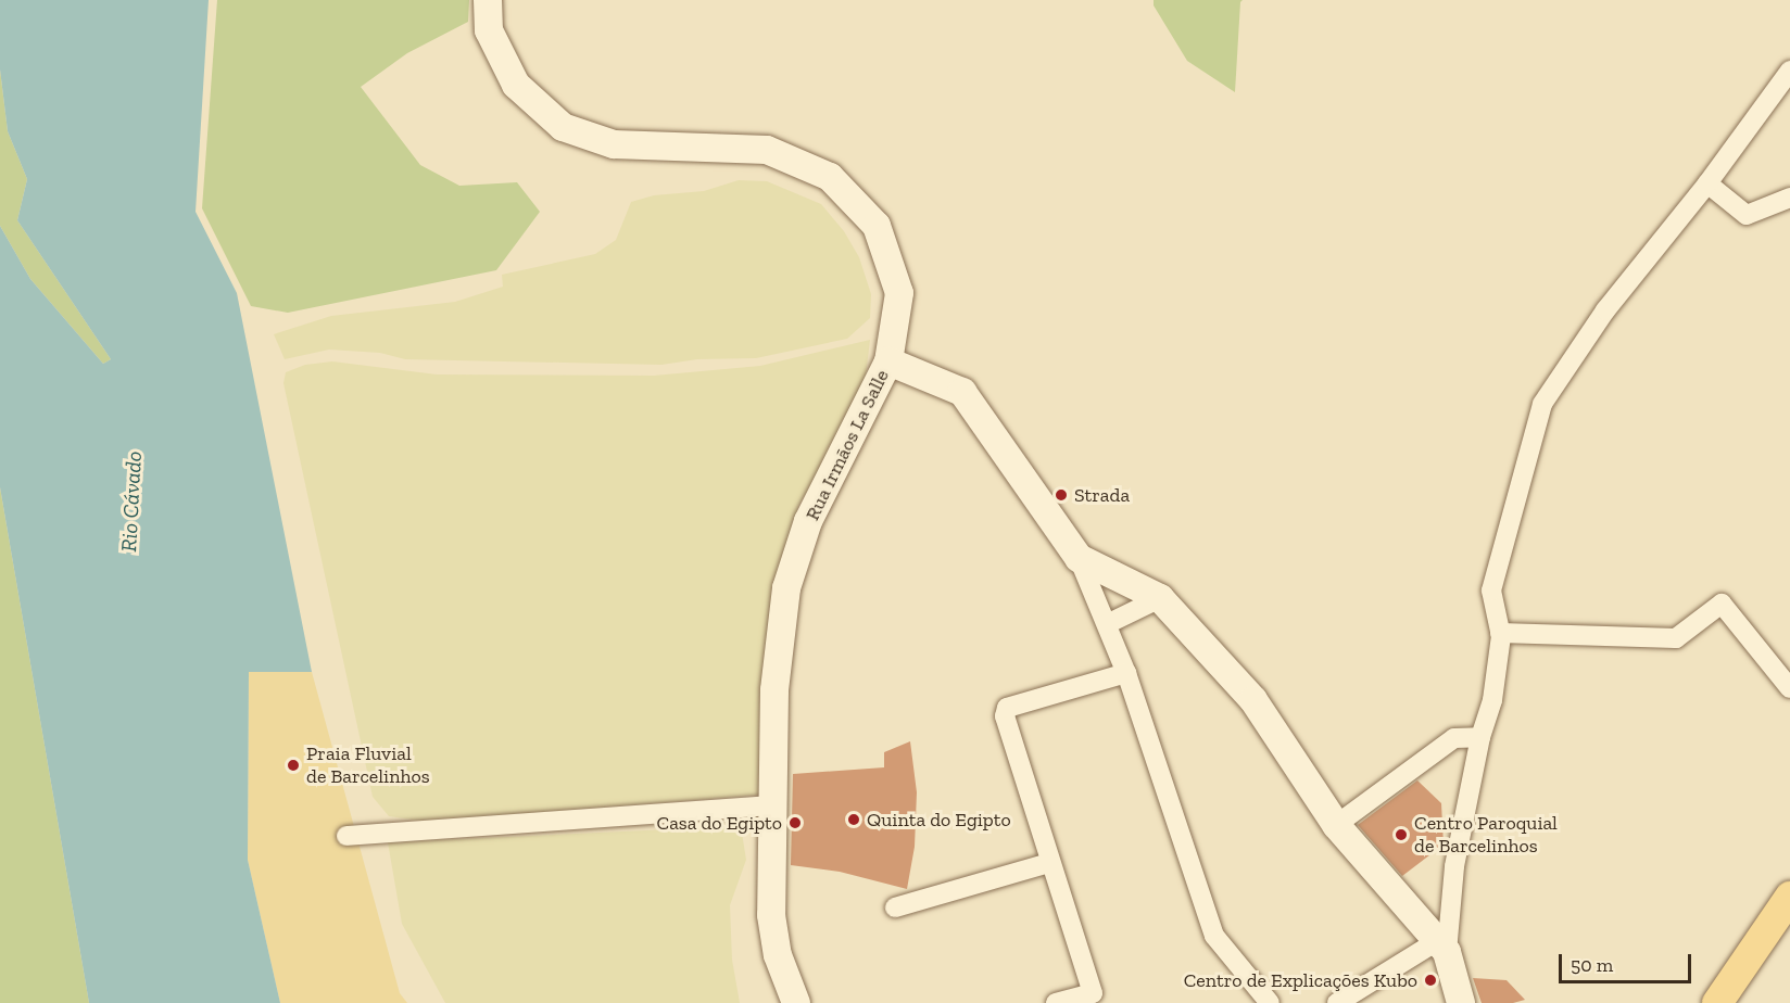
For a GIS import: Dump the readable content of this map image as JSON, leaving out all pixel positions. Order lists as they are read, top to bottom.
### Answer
{
  "streets": {
    "main road": ["Rua Irmãos La Salle"]
  },
  "water": ["Rio Cávado"],
  "places": [
    "Strada",
    "Praia Fluvial de Barcelinhos",
    "Quinta do Egipto",
    "Casa do Egipto",
    "Centro Paroquial de Barcelinhos",
    "Centro de Explicações Kubo"
  ],
  "scale_bar": "50 m"
}
